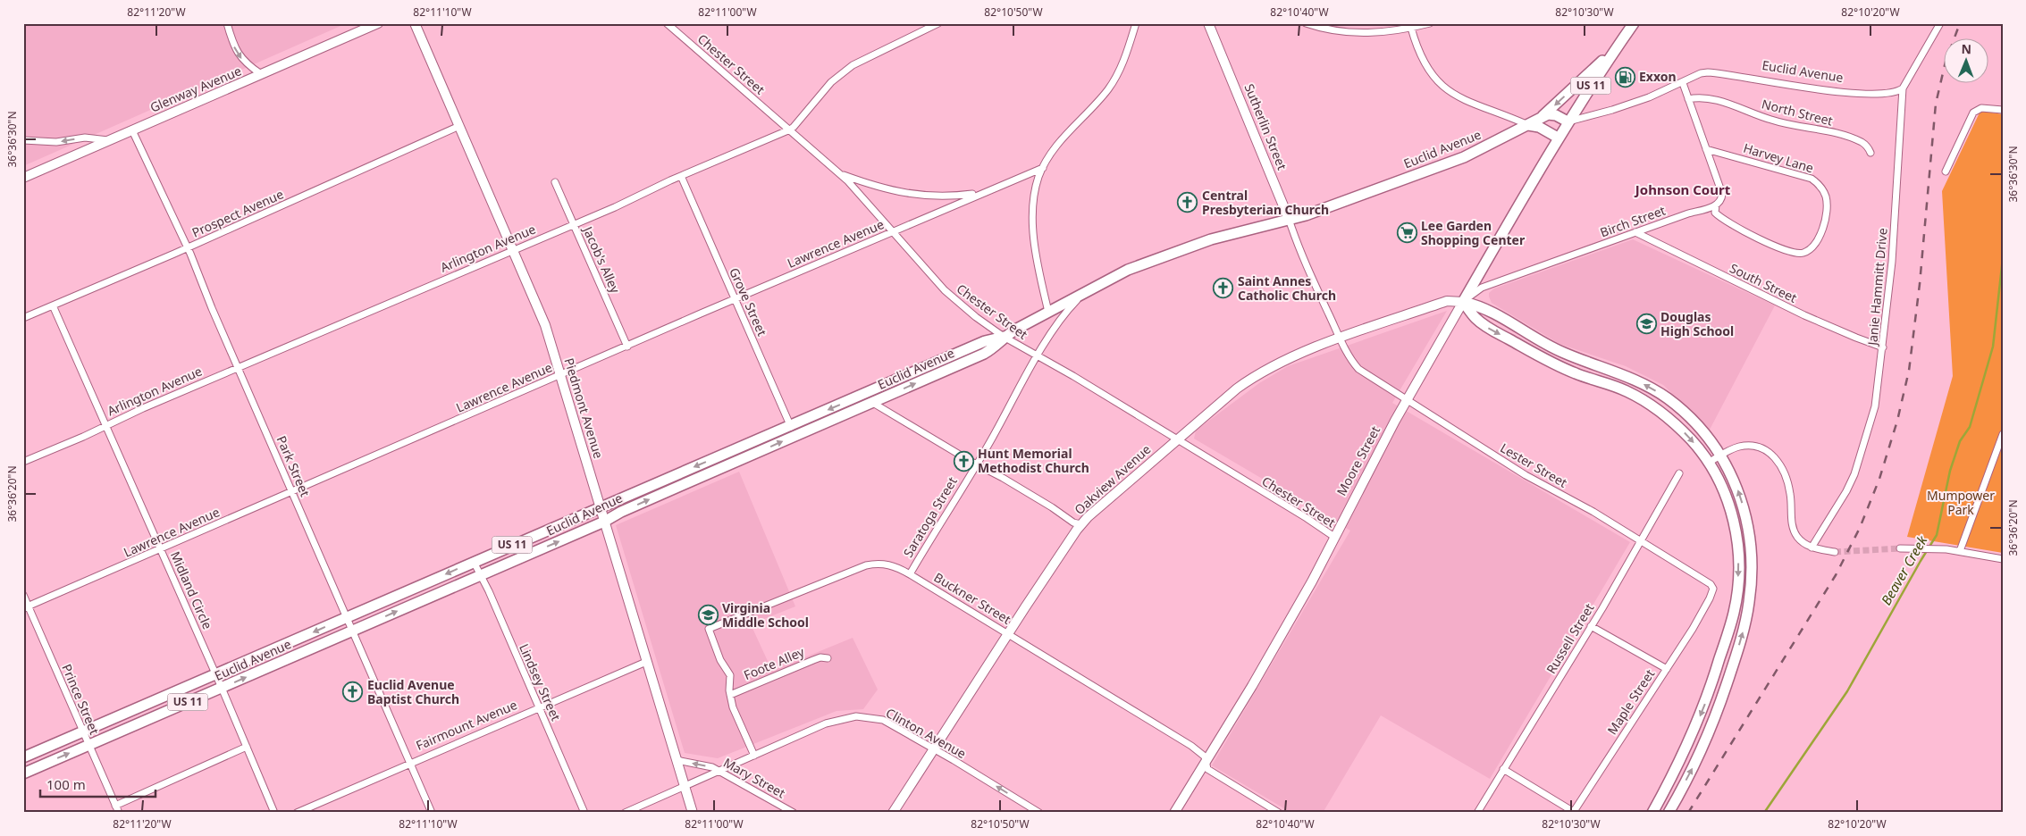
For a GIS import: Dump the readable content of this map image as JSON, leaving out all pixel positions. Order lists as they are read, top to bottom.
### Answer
{
  "streets": {
    "main road": ["Euclid Avenue", "US 11", "Moore Street"],
    "street": [
      "Chester Street",
      "Glenway Avenue",
      "North Street",
      "Sutherlin Street",
      "Harvey Lane",
      "Prospect Avenue",
      "Birch Street",
      "Lawrence Avenue",
      "Arlington Avenue",
      "Jacob's Alley",
      "South Street",
      "Janie Hammitt Drive",
      "Grove Street",
      "Piedmont Avenue",
      "Lester Street",
      "Park Street",
      "Oakview Avenue",
      "Saratoga Street",
      "Midland Circle",
      "Buckner Street",
      "Russell Street",
      "Foote Alley",
      "Lindsey Street",
      "Prince Street",
      "Maple Street",
      "Fairmount Avenue",
      "Clinton Avenue",
      "Mary Street"
    ]
  },
  "crossings": [
    ["Chester Street", "Euclid Avenue"],
    ["Chester Street", "Lawrence Avenue"],
    ["Chester Street", "Arlington Avenue"],
    ["Chester Street", "Moore Street"],
    ["Chester Street", "Oakview Avenue"],
    ["Chester Street", "Saratoga Street"],
    ["Euclid Avenue", "US 11"],
    ["Euclid Avenue", "Sutherlin Street"],
    ["Euclid Avenue", "Janie Hammitt Drive"],
    ["Euclid Avenue", "Grove Street"],
    ["Euclid Avenue", "Piedmont Avenue"],
    ["Euclid Avenue", "Moore Street"],
    ["Euclid Avenue", "Park Street"],
    ["Euclid Avenue", "Saratoga Street"],
    ["Euclid Avenue", "Midland Circle"],
    ["Euclid Avenue", "Lindsey Street"],
    ["Euclid Avenue", "Prince Street"],
    ["US 11", "Moore Street"],
    ["Glenway Avenue", "Park Street"],
    ["Sutherlin Street", "Lester Street"],
    ["Sutherlin Street", "Oakview Avenue"],
    ["Harvey Lane", "Birch Street"],
    ["Prospect Avenue", "Piedmont Avenue"],
    ["Prospect Avenue", "Park Street"],
    ["Prospect Avenue", "Midland Circle"],
    ["Birch Street", "South Street"],
    ["Birch Street", "Moore Street"],
    ["Birch Street", "Oakview Avenue"],
    ["Lawrence Avenue", "Jacob's Alley"],
    ["Lawrence Avenue", "Grove Street"],
    ["Lawrence Avenue", "Piedmont Avenue"],
    ["Lawrence Avenue", "Park Street"],
    ["Lawrence Avenue", "Midland Circle"],
    ["Lawrence Avenue", "Prince Street"],
    ["Arlington Avenue", "Jacob's Alley"],
    ["Arlington Avenue", "Grove Street"],
    ["Arlington Avenue", "Piedmont Avenue"],
    ["Arlington Avenue", "Park Street"],
    ["Arlington Avenue", "Midland Circle"],
    ["South Street", "Janie Hammitt Drive"],
    ["Piedmont Avenue", "Fairmount Avenue"],
    ["Piedmont Avenue", "Clinton Avenue"],
    ["Piedmont Avenue", "Mary Street"],
    ["Moore Street", "Lester Street"],
    ["Moore Street", "Oakview Avenue"],
    ["Moore Street", "Buckner Street"],
    ["Lester Street", "Oakview Avenue"],
    ["Lester Street", "Russell Street"],
    ["Lester Street", "Maple Street"],
    ["Park Street", "Fairmount Avenue"],
    ["Oakview Avenue", "Buckner Street"],
    ["Oakview Avenue", "Clinton Avenue"],
    ["Saratoga Street", "Buckner Street"],
    ["Buckner Street", "Foote Alley"],
    ["Lindsey Street", "Fairmount Avenue"],
    ["Clinton Avenue", "Mary Street"]
  ],
  "districts": ["Johnson Court"],
  "water": ["Beaver Creek"],
  "parks": ["Mumpower Park"],
  "places": {
    "fuel station": ["Exxon"],
    "church": [
      "Central Presbyterian Church",
      "Saint Annes Catholic Church",
      "Hunt Memorial Methodist Church",
      "Euclid Avenue Baptist Church"
    ],
    "supermarket": ["Lee Garden Shopping Center"],
    "school or university": ["Douglas High School", "Virginia Middle School"]
  },
  "scale_bar": "100 m",
  "north": "top",
  "coordinates": [
    "82°11'20\"W",
    "82°11'10\"W",
    "82°11'00\"W",
    "82°10'50\"W",
    "82°10'40\"W",
    "82°10'30\"W",
    "82°10'20\"W",
    "36°36'30\"N",
    "36°36'20\"N"
  ]
}
